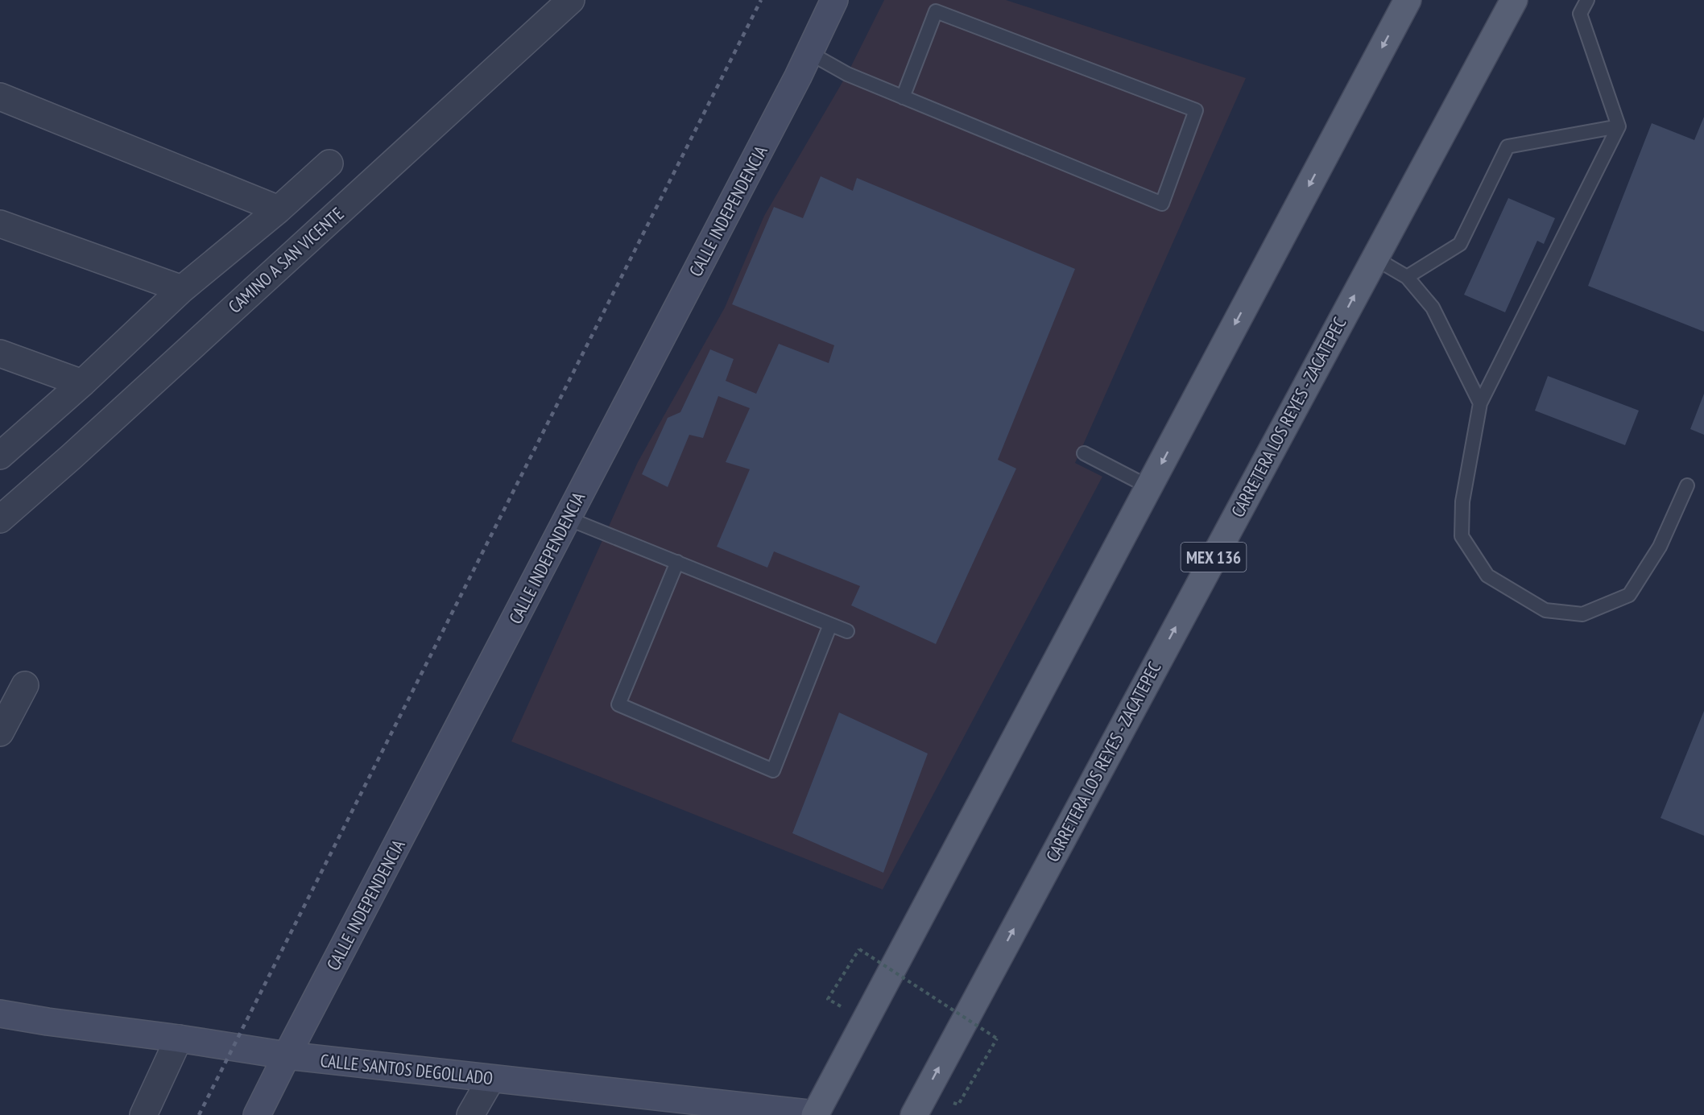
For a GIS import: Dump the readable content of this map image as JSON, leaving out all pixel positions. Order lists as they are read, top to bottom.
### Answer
{
  "streets": {
    "main road": [
      "CALLE INDEPENDENCIA",
      "CARRETERA LOS REYES - ZACATEPEC",
      "MEX 136",
      "CALLE SANTOS DEGOLLADO"
    ],
    "street": ["CAMINO A SAN VICENTE"]
  },
  "crossings": [
    ["CALLE INDEPENDENCIA", "CALLE SANTOS DEGOLLADO"]
  ]
}
